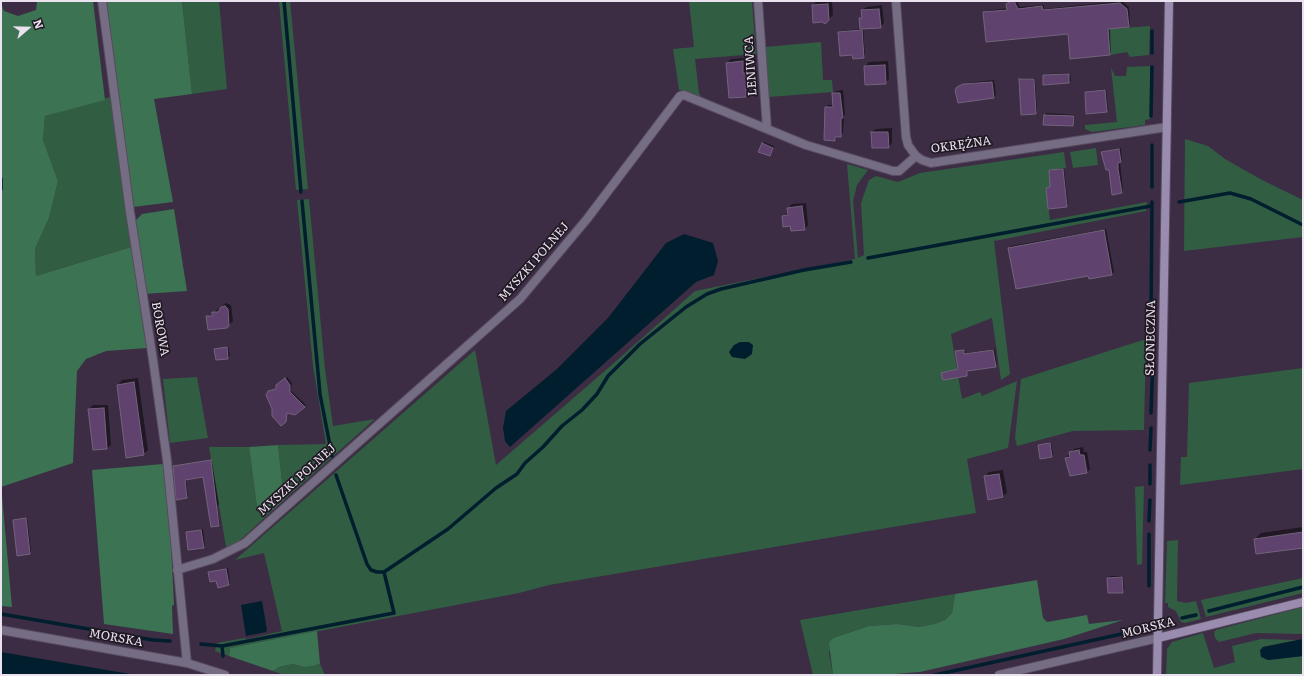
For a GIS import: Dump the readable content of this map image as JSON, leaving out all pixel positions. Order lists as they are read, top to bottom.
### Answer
{
  "streets": {
    "main road": ["SŁONECZNA", "MORSKA"],
    "street": [
      "LENIWCA",
      "OKRĘŻNA",
      "MYSZKI POLNEJ",
      "BOROWA"
    ]
  },
  "crossings": [
    ["LENIWCA", "MYSZKI POLNEJ"],
    ["OKRĘŻNA", "MYSZKI POLNEJ"],
    ["OKRĘŻNA", "SŁONECZNA"],
    ["MYSZKI POLNEJ", "BOROWA"],
    ["BOROWA", "MORSKA"],
    ["SŁONECZNA", "MORSKA"]
  ],
  "north": "right"
}
